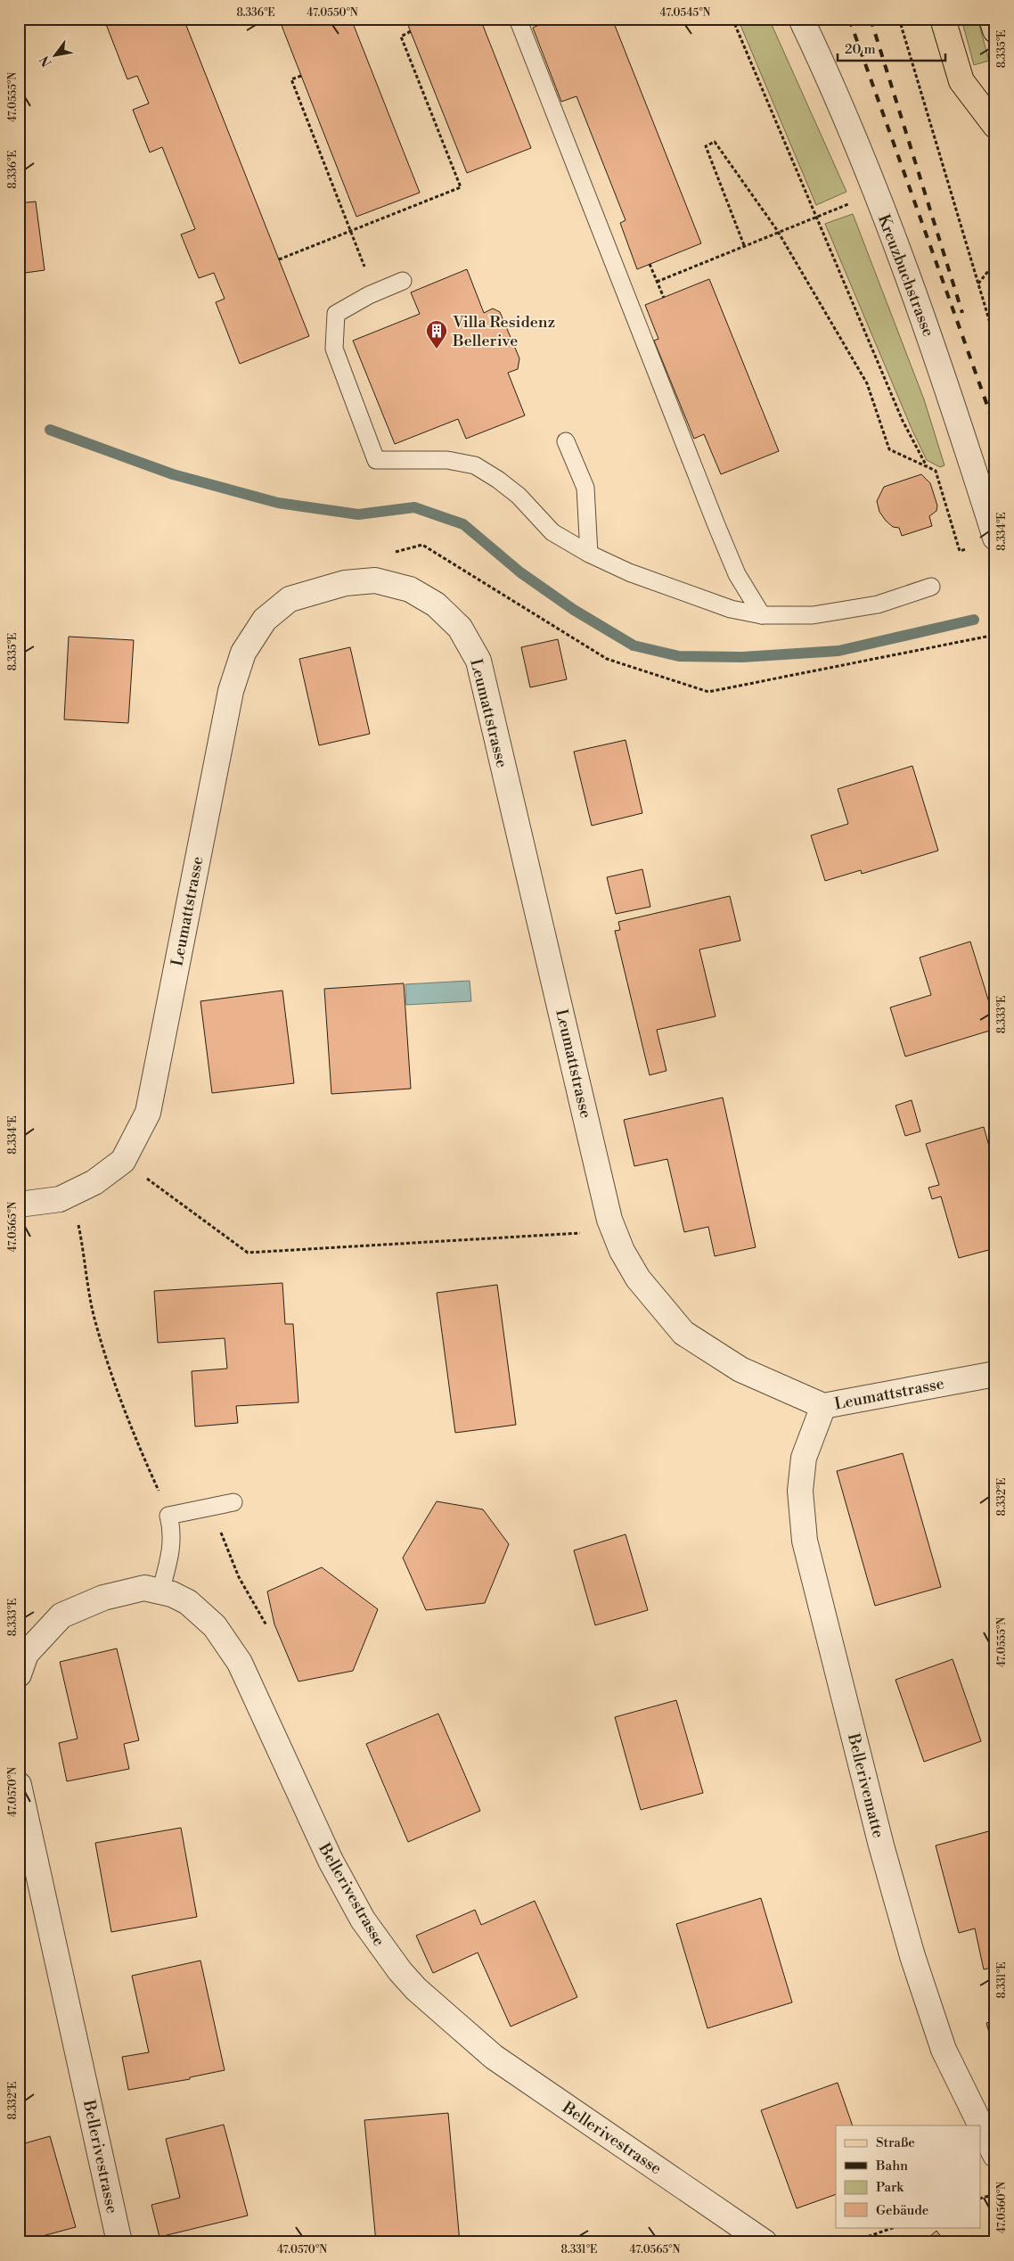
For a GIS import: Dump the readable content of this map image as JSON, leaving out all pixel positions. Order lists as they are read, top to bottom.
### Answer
{
  "streets": {
    "street": [
      "Kreuzbuchstrasse",
      "Leumattstrasse",
      "Bellerivematte",
      "Bellerivestrasse"
    ]
  },
  "crossings": [
    ["Leumattstrasse", "Bellerivematte"]
  ],
  "places": {
    "building": ["Villa Residenz Bellerive"]
  },
  "legend": [
    "Straße",
    "Bahn",
    "Park",
    "Gebäude"
  ],
  "scale_bar": "20 m",
  "north": "bottom left",
  "coordinates": [
    "8.336°E",
    "47.0550°N",
    "47.0545°N",
    "8.335°E",
    "47.0555°N",
    "8.334°E",
    "8.333°E",
    "47.0565°N",
    "8.332°E",
    "47.0570°N",
    "8.331°E",
    "47.0560°N"
  ]
}
